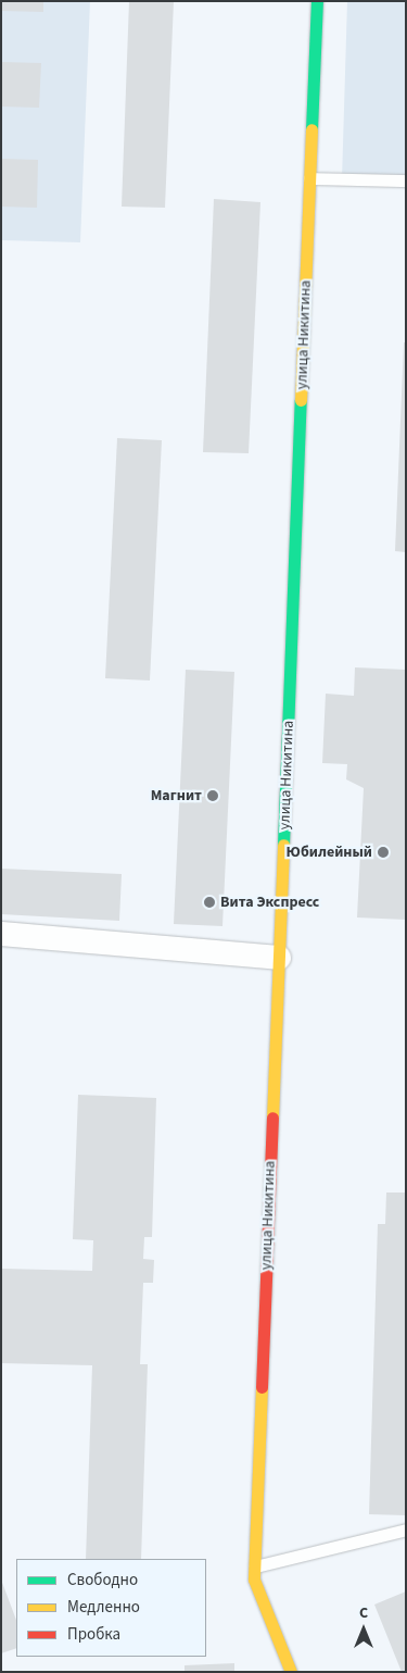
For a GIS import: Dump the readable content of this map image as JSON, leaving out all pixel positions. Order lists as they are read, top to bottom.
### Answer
{
  "streets": {
    "street": ["улица Никитина"]
  },
  "places": ["Магнит", "Юбилейный", "Вита Экспресс"],
  "legend": ["Свободно", "Медленно", "Пробка"],
  "north": "top"
}
